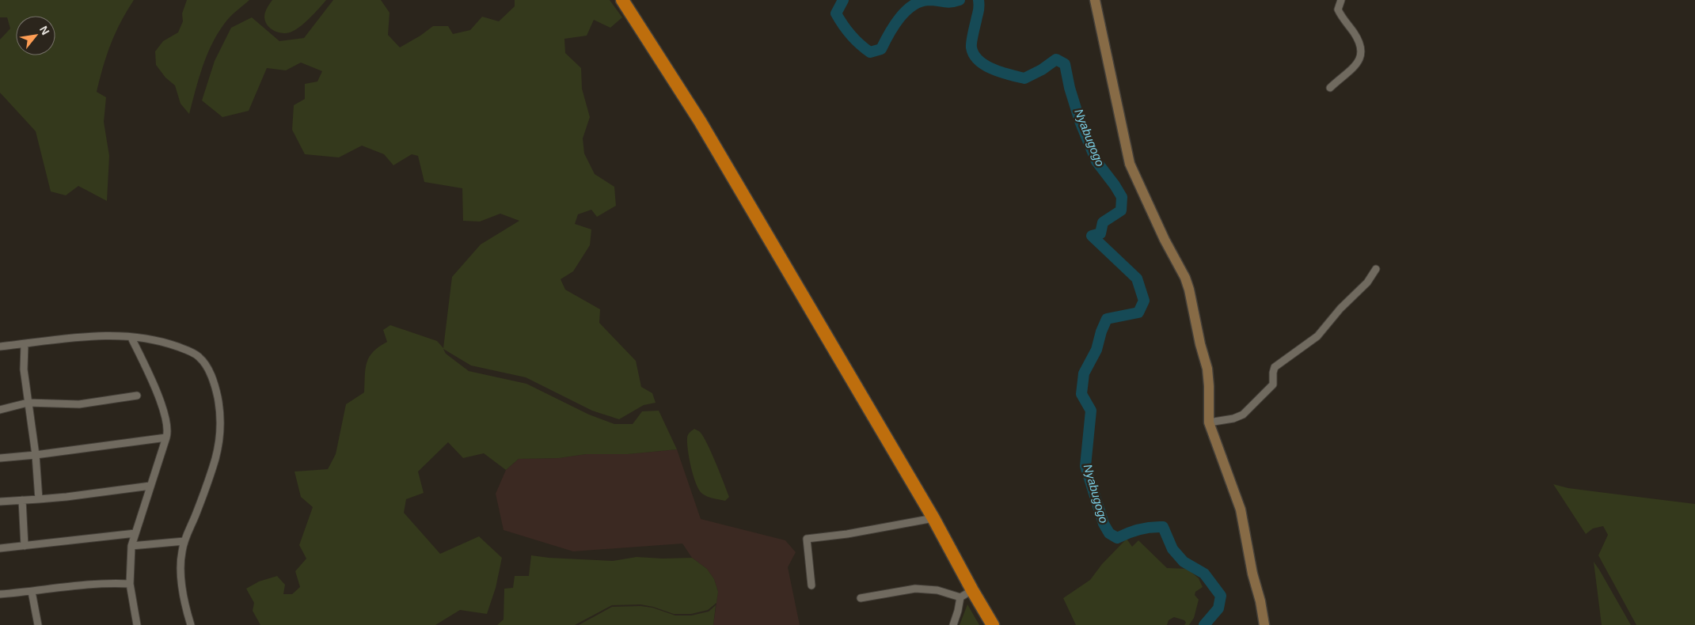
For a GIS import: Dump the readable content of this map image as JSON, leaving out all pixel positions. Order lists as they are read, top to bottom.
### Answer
{
  "water": ["Nyabugogo"],
  "north": "top right"
}
